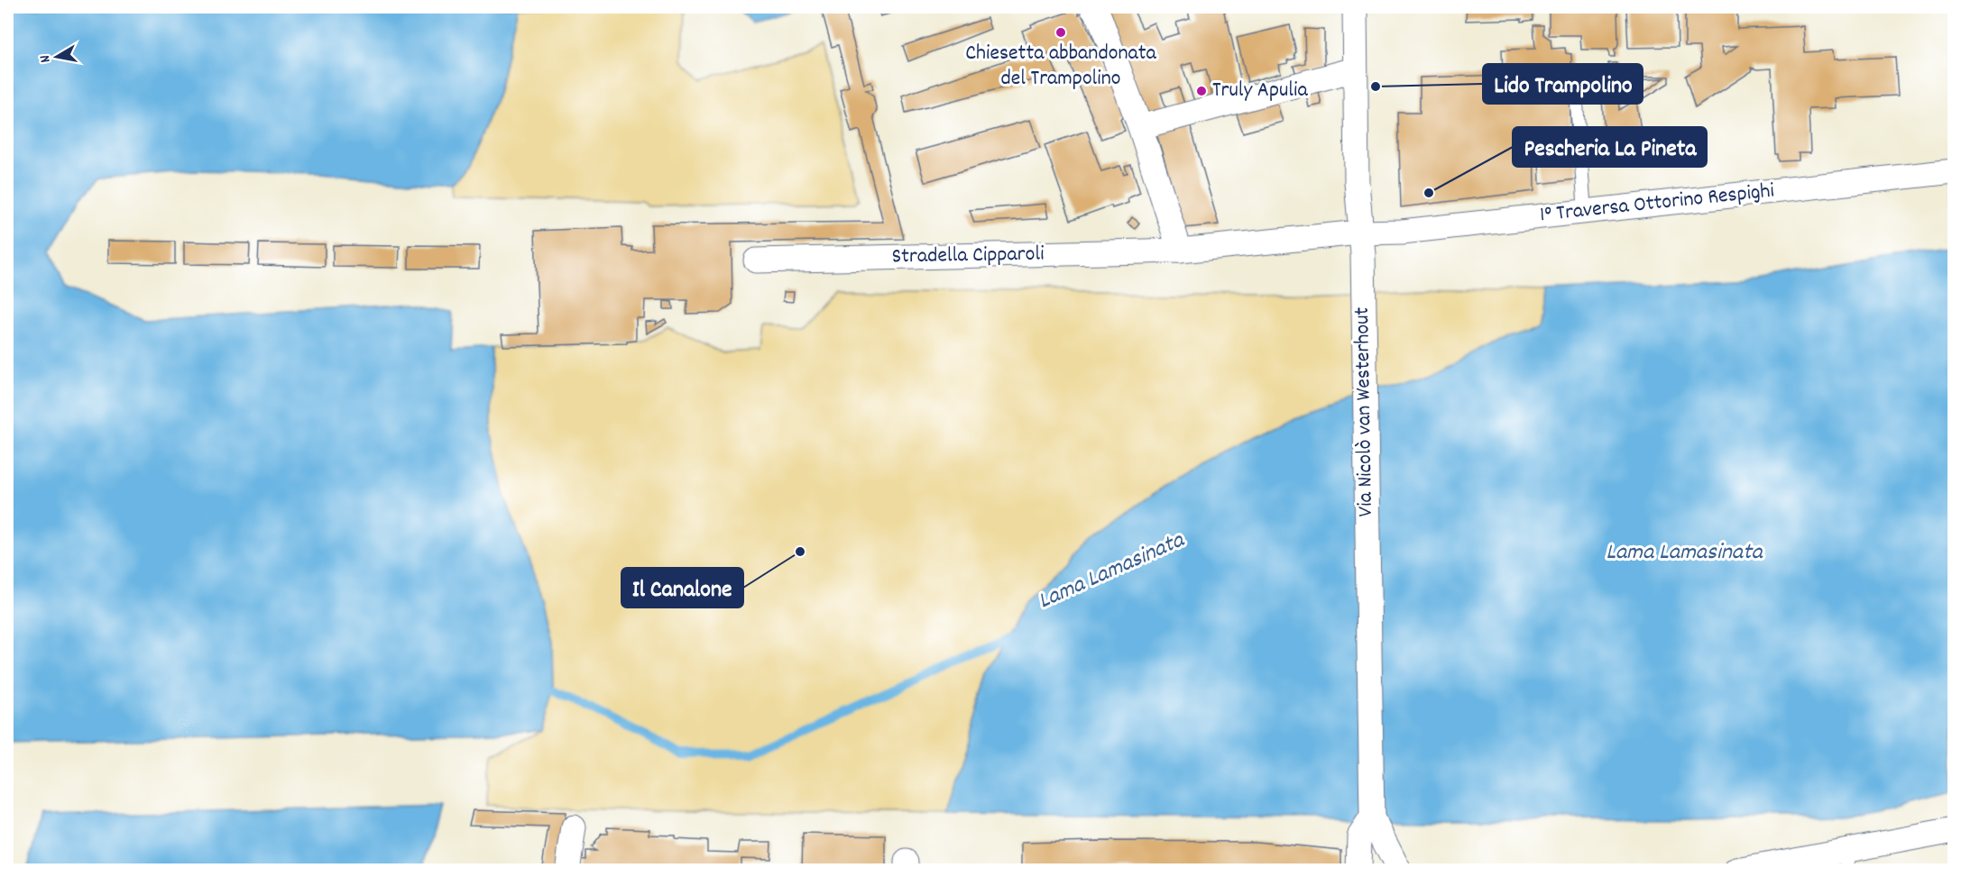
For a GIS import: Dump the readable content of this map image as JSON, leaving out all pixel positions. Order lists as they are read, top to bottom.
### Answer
{
  "streets": {
    "street": ["1° Traversa Ottorino Respighi", "Stradella Cipparoli", "Via Nicolò van Westerhout"]
  },
  "crossings": [
    ["1° Traversa Ottorino Respighi", "Stradella Cipparoli"],
    ["1° Traversa Ottorino Respighi", "Via Nicolò van Westerhout"],
    ["Stradella Cipparoli", "Via Nicolò van Westerhout"]
  ],
  "water": ["Lama Lamasinata"],
  "places": [
    "Chiesetta abbandonata del Trampolino",
    "Lido Trampolino",
    "Truly Apulia",
    "Pescheria La Pineta",
    "Il Canalone"
  ],
  "north": "left"
}
